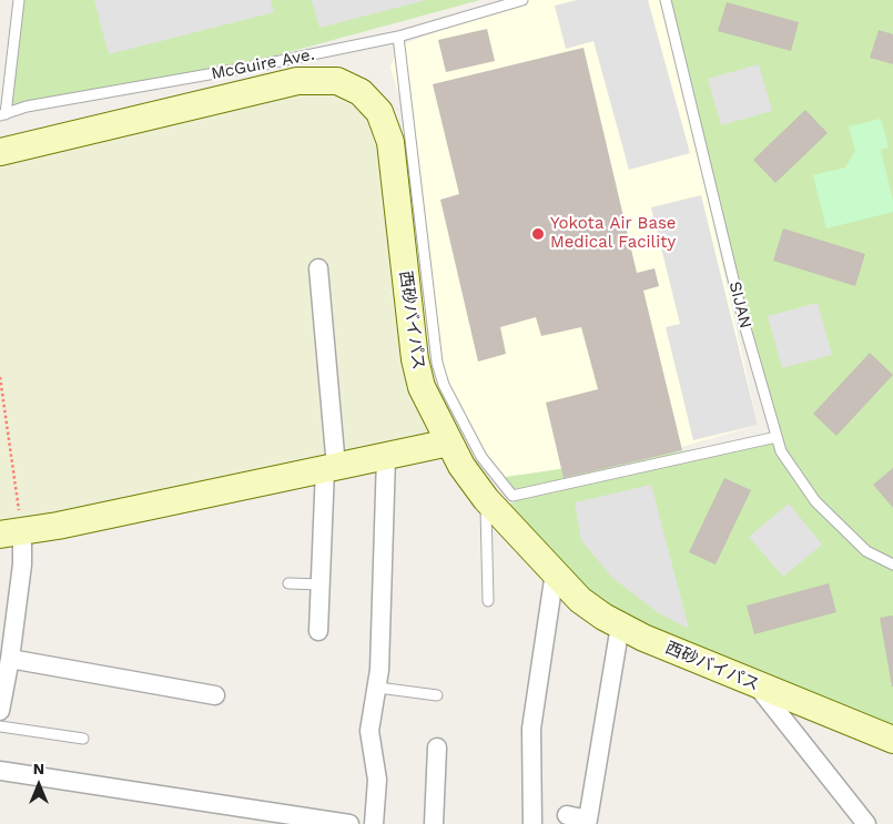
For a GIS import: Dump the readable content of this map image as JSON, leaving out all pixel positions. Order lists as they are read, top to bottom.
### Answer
{
  "streets": {
    "street": ["西砂バイパス"],
    "lane": ["McGuire Ave.", "SIJAN"]
  },
  "places": ["Yokota Air Base Medical Facility"],
  "north": "top"
}
